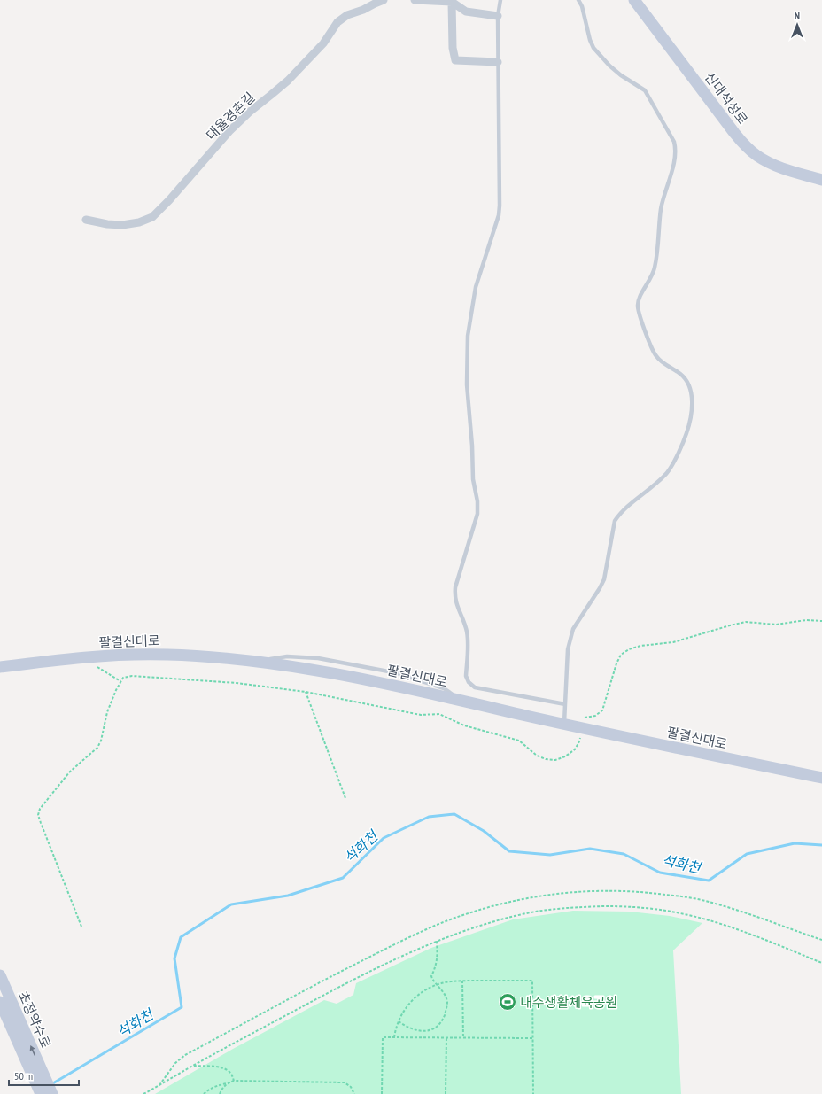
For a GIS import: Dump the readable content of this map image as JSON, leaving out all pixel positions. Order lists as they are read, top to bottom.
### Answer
{
  "streets": {
    "main road": ["신대석성로", "팔결신대로", "초정약수로"],
    "street": ["대율경촌길"]
  },
  "water": ["석화천"],
  "places": {
    "sports": ["내수생활체육공원"]
  },
  "scale_bar": "50 m",
  "north": "top"
}
